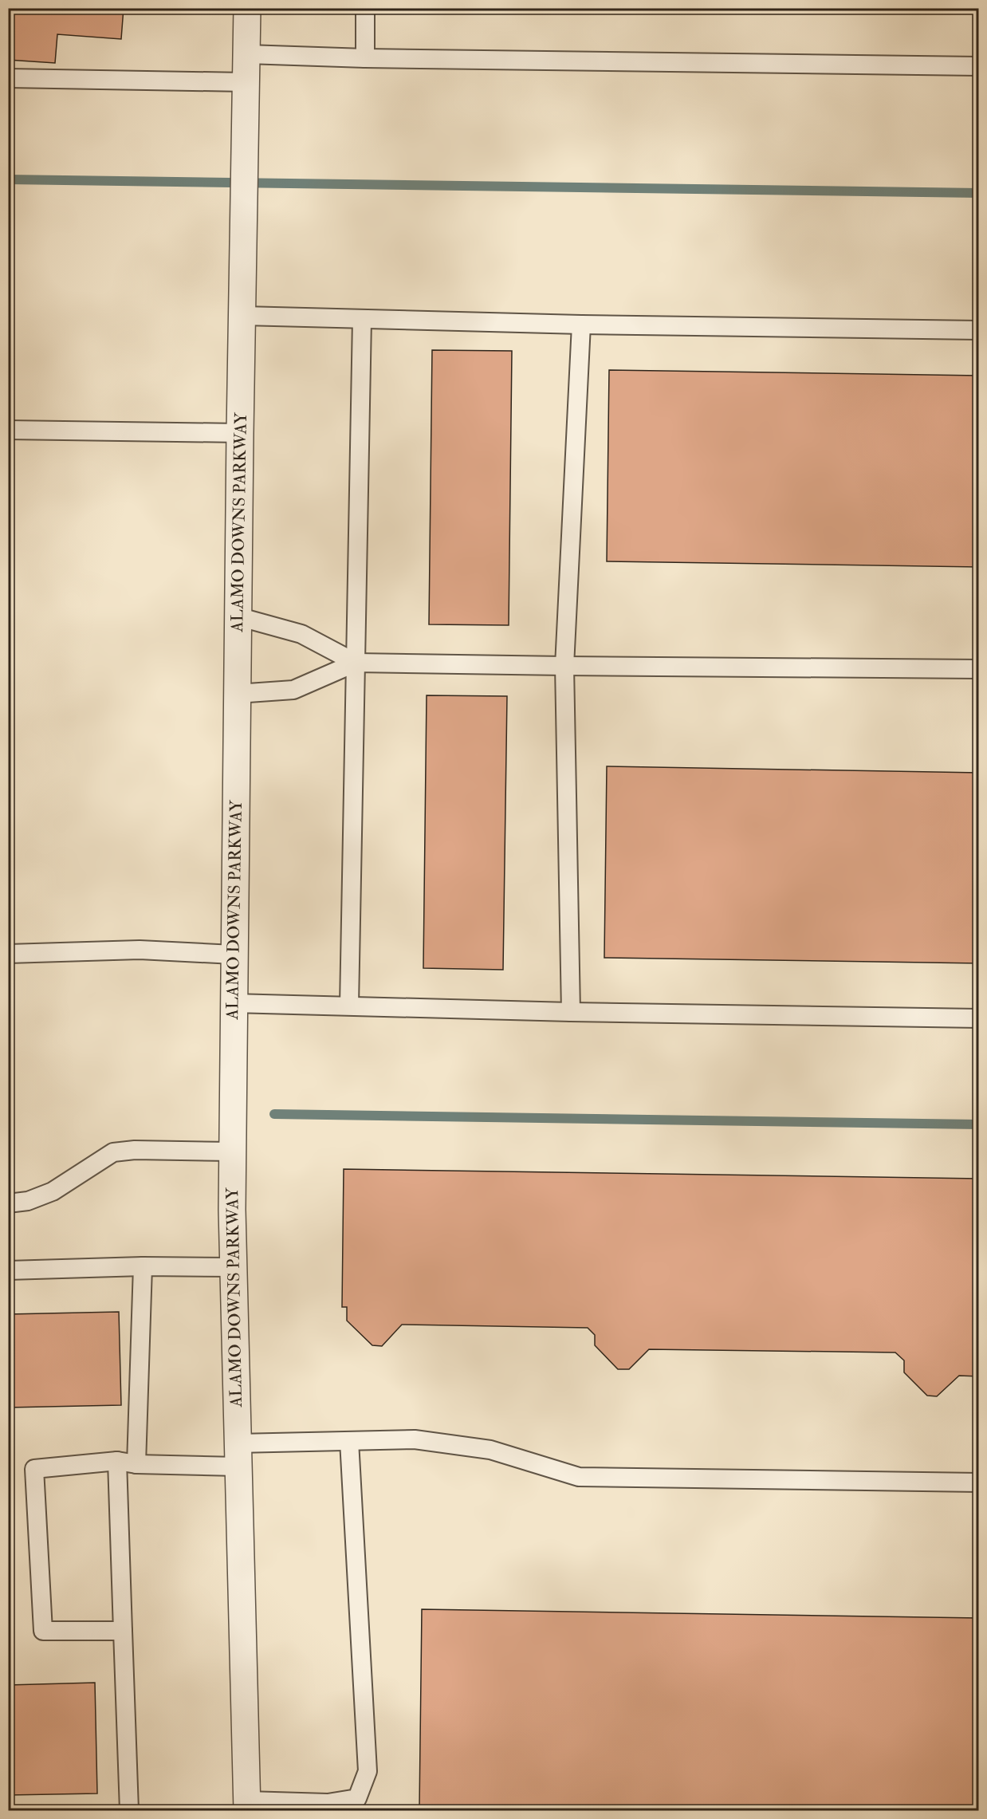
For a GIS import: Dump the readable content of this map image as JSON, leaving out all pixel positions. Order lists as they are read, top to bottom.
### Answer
{
  "streets": {
    "street": ["ALAMO DOWNS PARKWAY"]
  }
}
